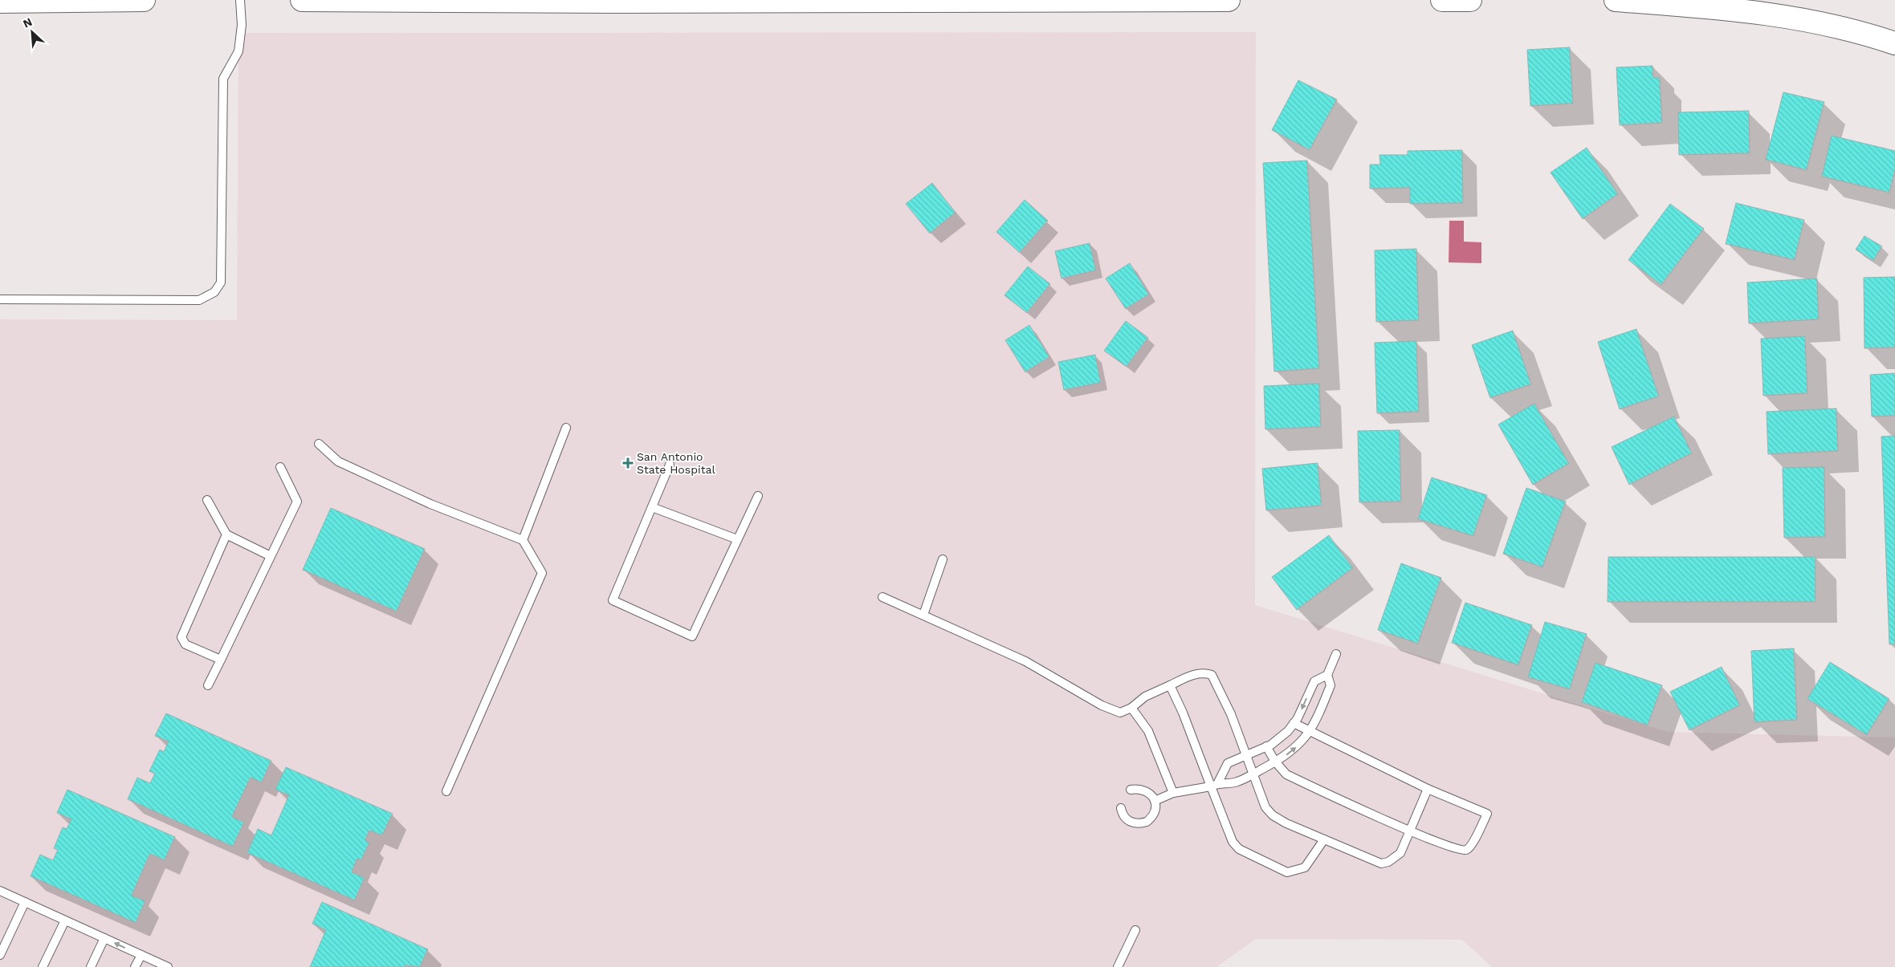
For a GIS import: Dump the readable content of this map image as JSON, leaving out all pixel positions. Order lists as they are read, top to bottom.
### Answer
{
  "places": {
    "health": ["San Antonio State Hospital"]
  },
  "north": "top left"
}
